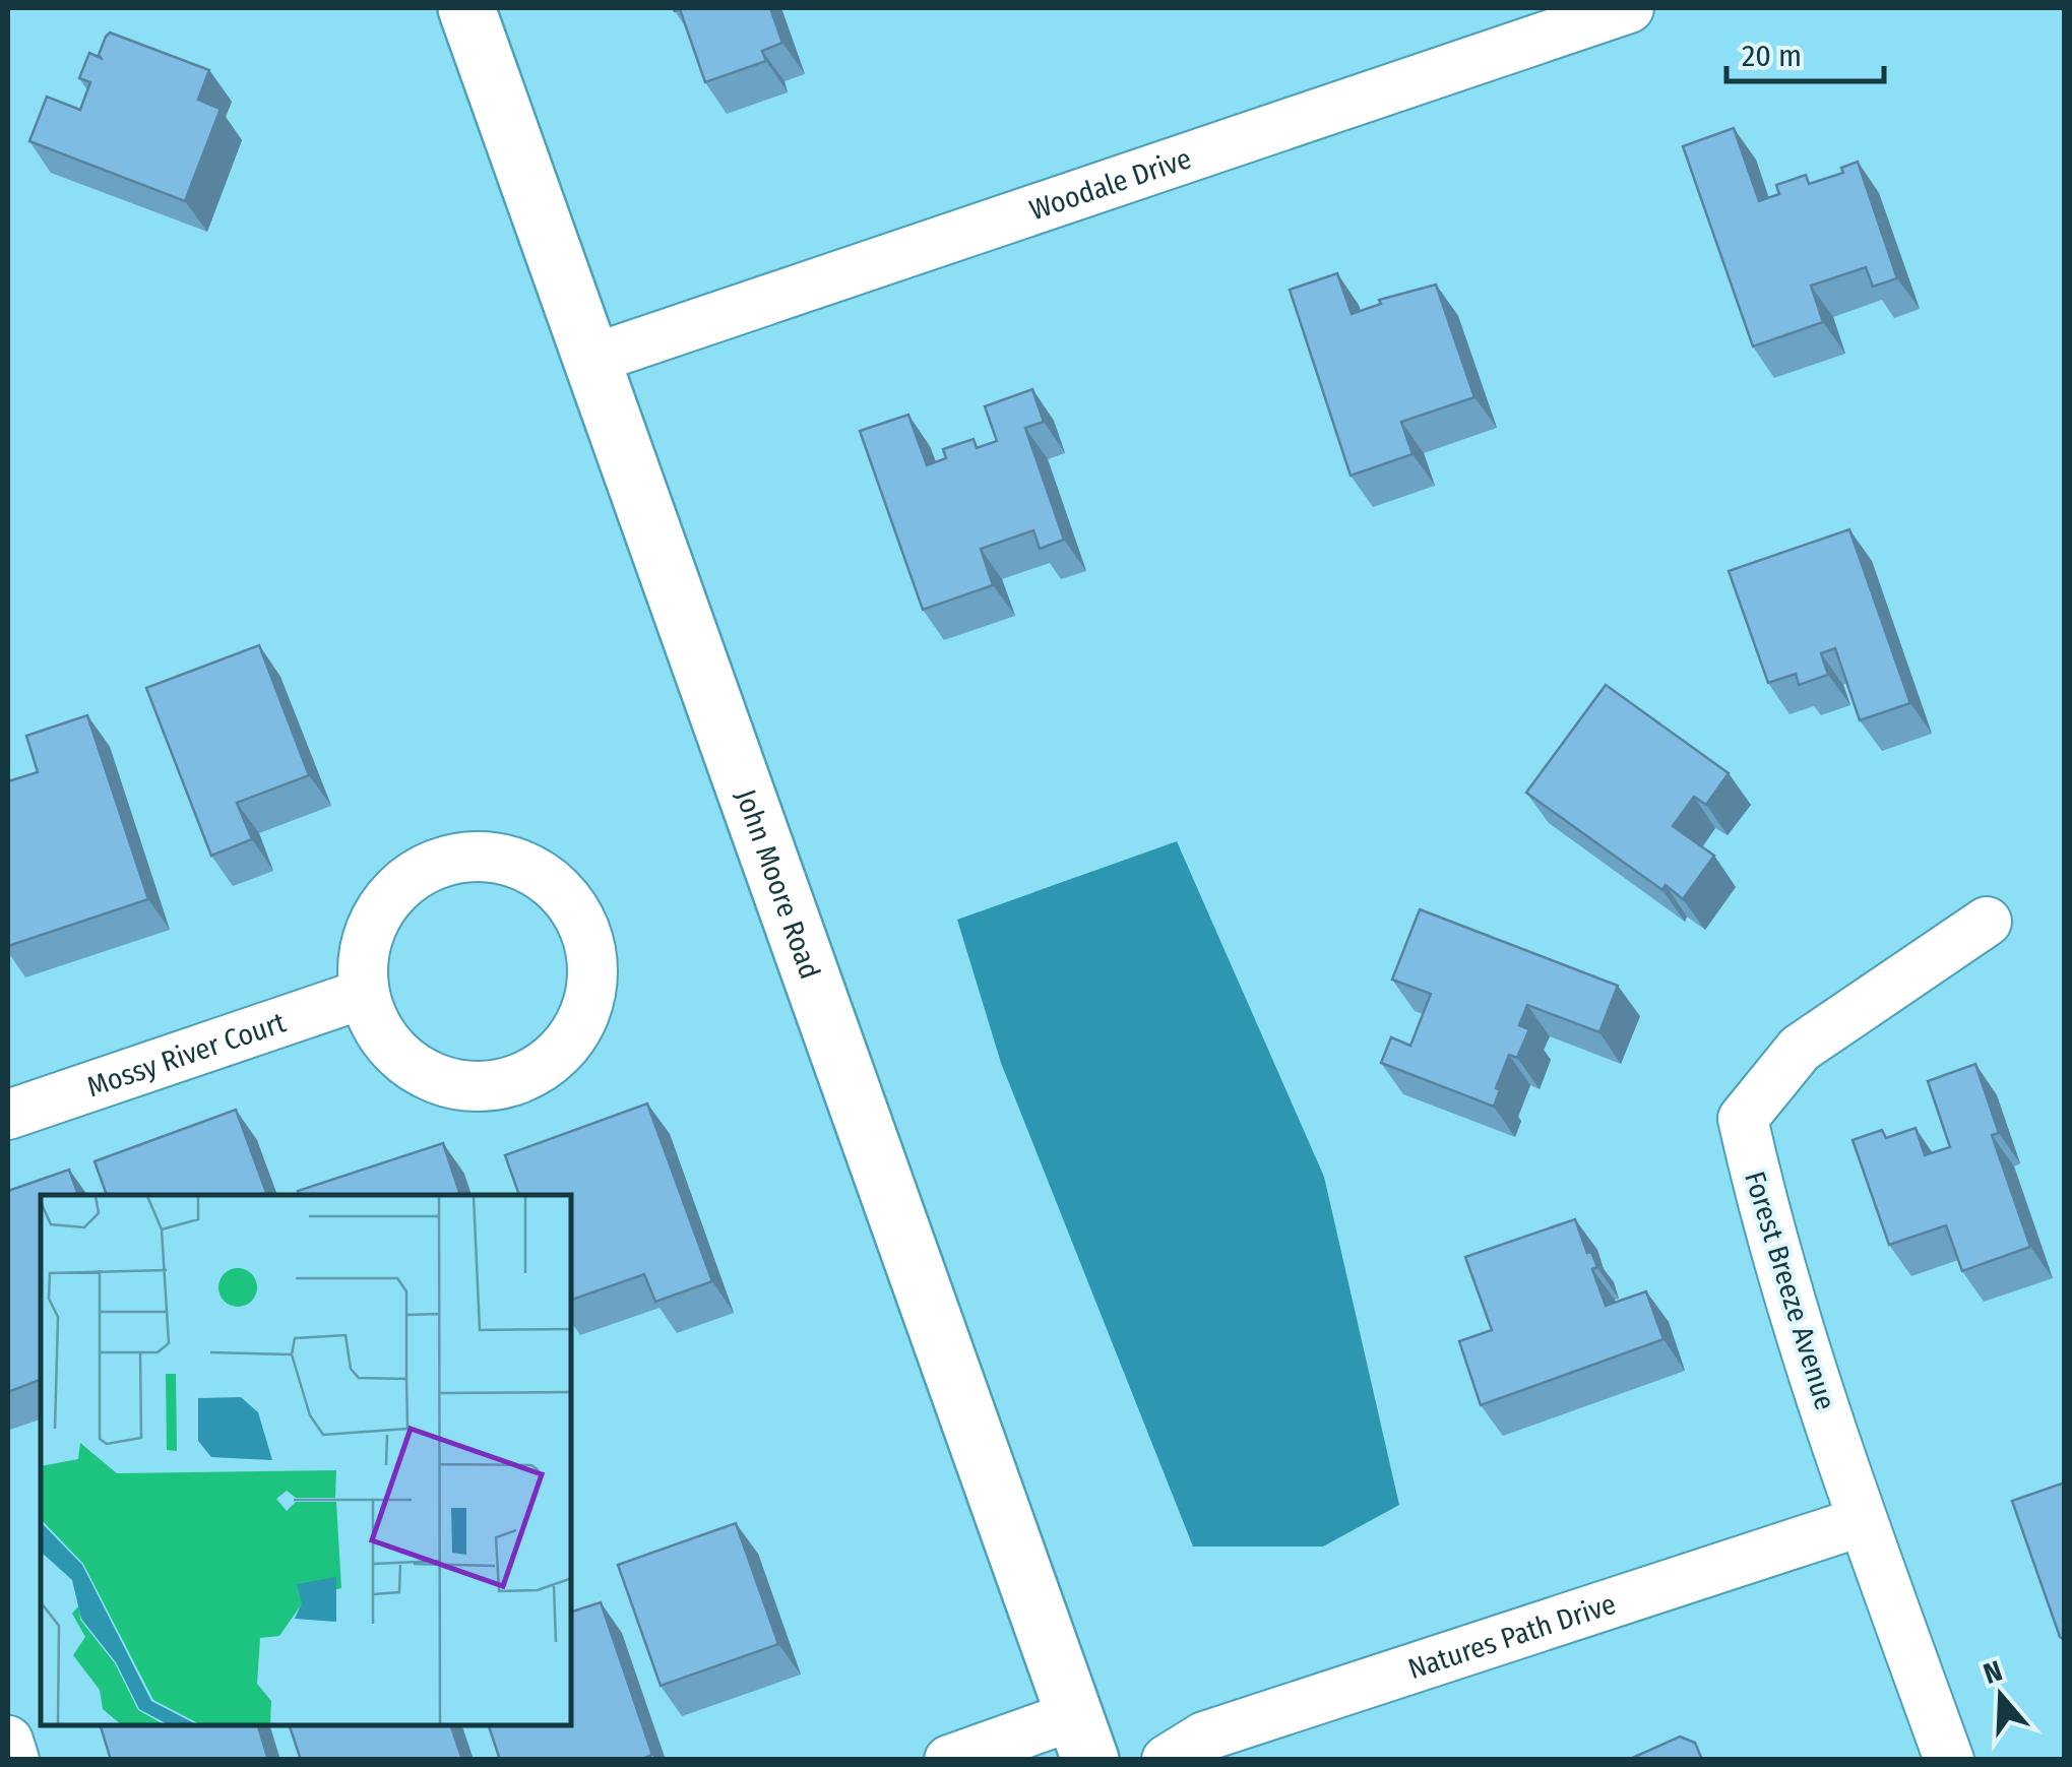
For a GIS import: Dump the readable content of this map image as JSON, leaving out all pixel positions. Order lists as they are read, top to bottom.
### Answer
{
  "streets": {
    "street": [
      "Woodale Drive",
      "John Moore Road",
      "Mossy River Court",
      "Forest Breeze Avenue",
      "Natures Path Drive"
    ]
  },
  "crossings": [
    ["Woodale Drive", "John Moore Road"],
    ["Forest Breeze Avenue", "Natures Path Drive"]
  ],
  "scale_bar": "20 m",
  "north": "top"
}
